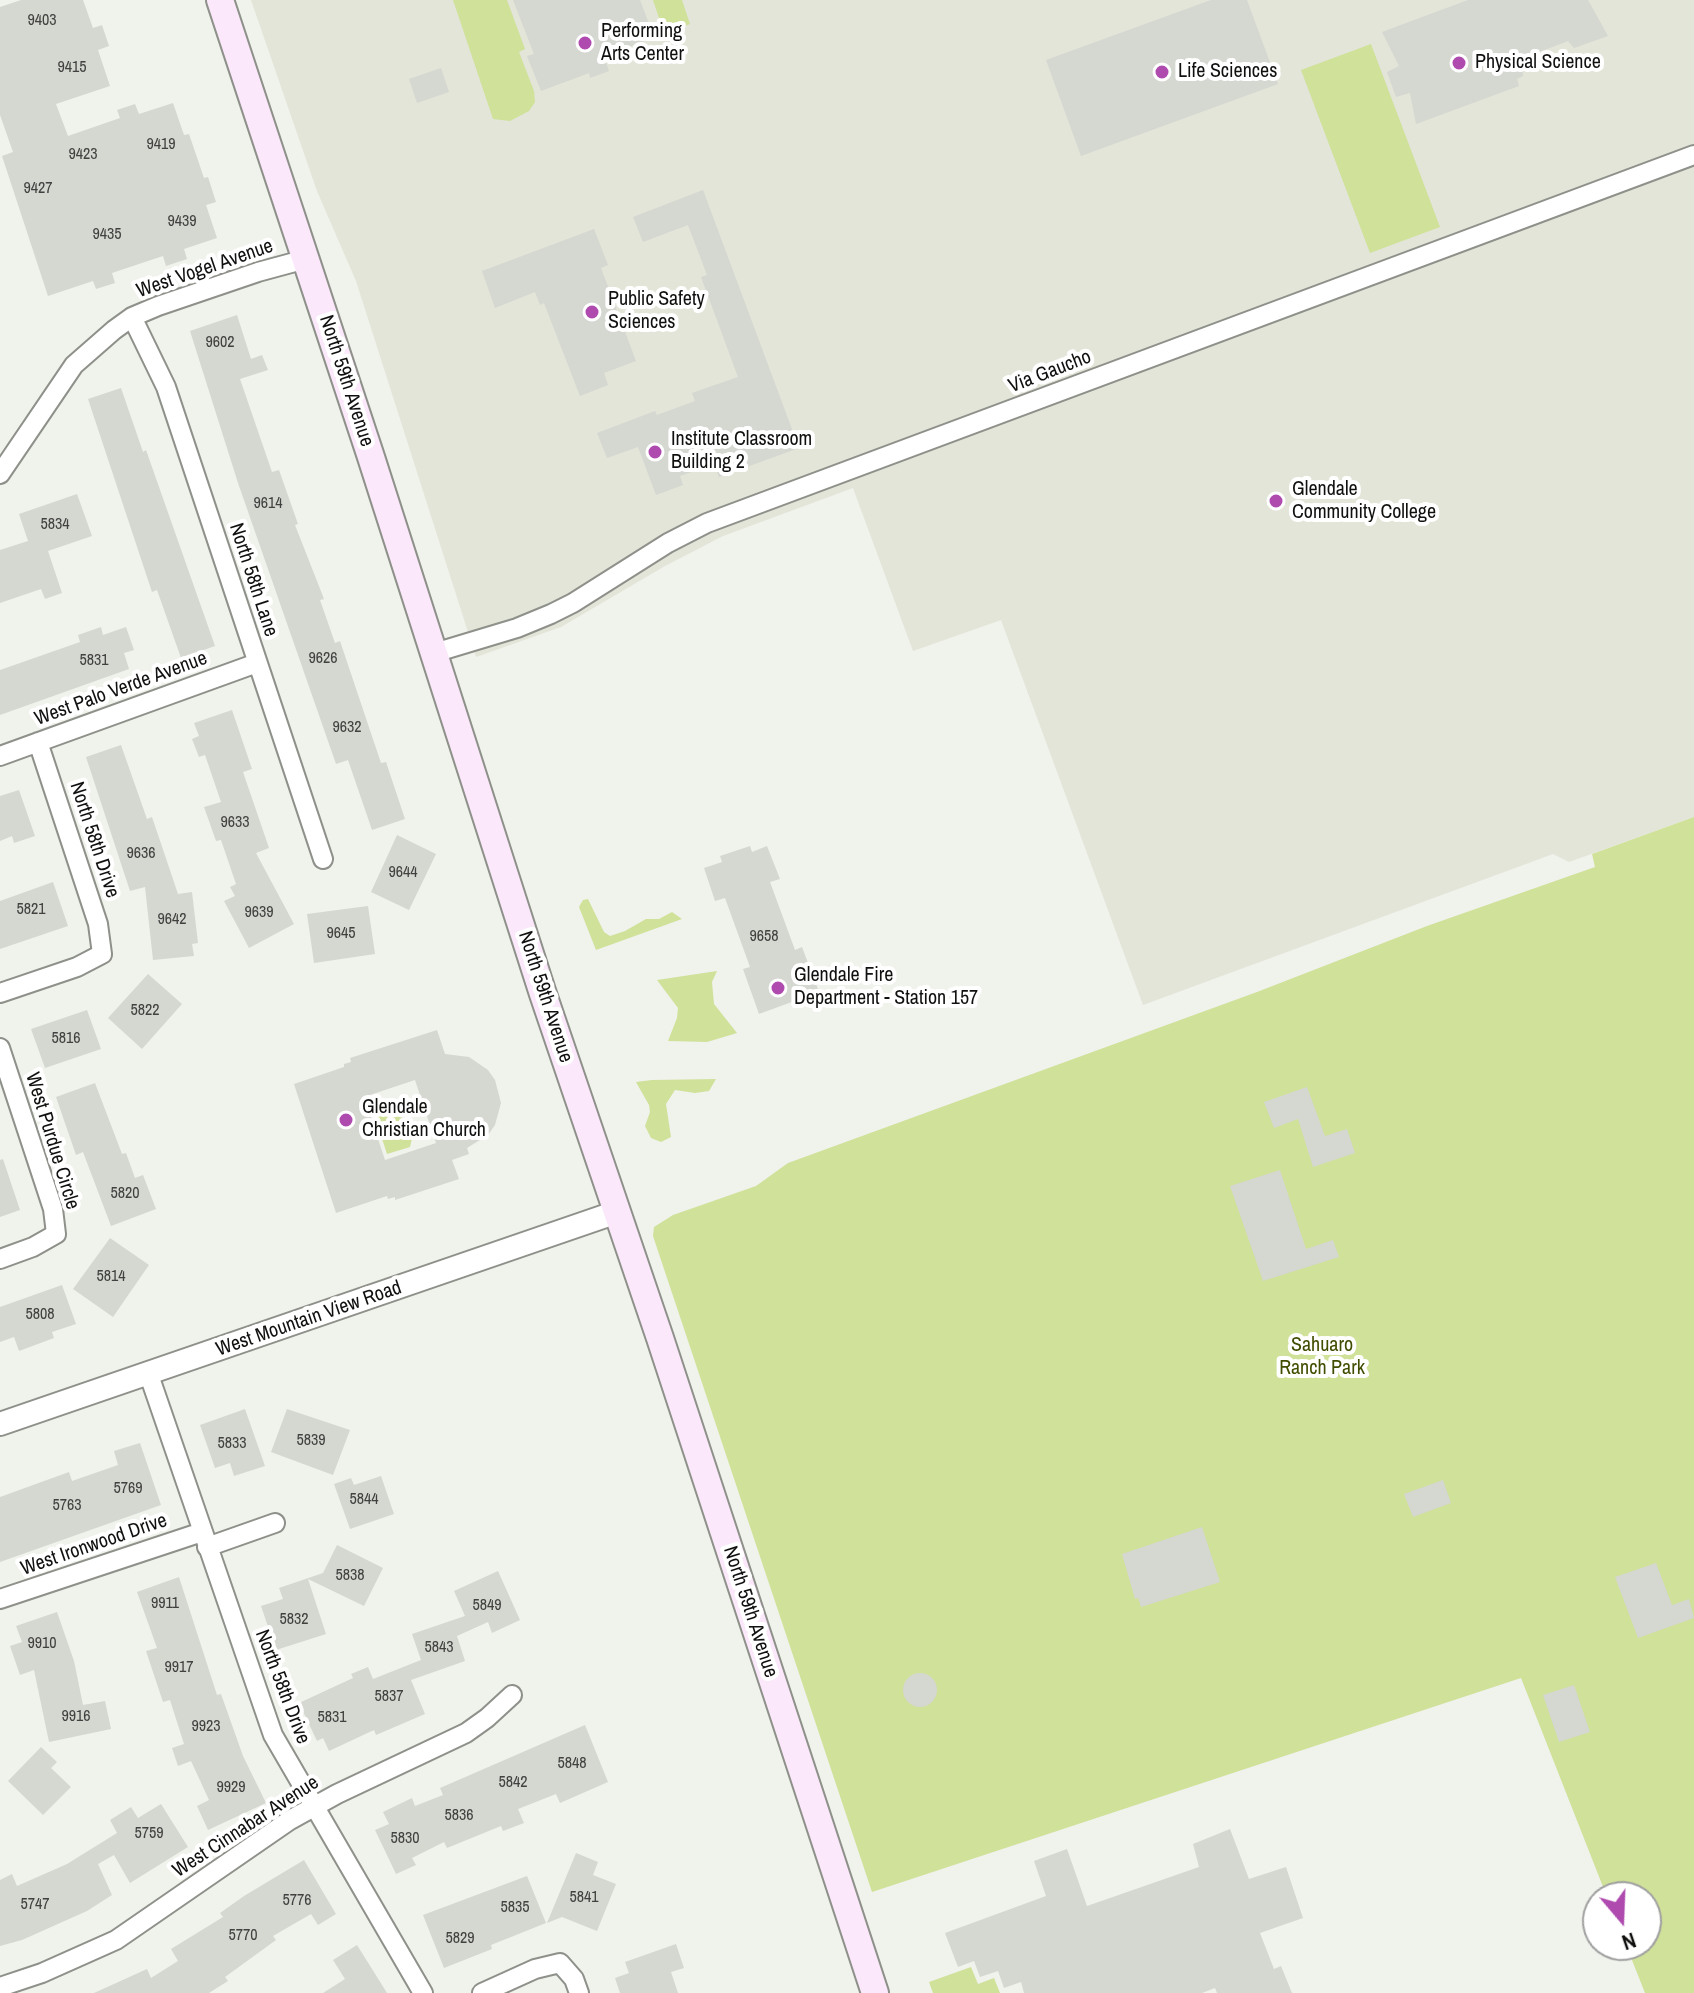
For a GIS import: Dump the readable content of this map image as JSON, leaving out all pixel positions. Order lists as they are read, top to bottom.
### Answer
{
  "streets": {
    "main road": ["North 59th Avenue"],
    "street": [
      "West Vogel Avenue",
      "Via Gaucho",
      "North 58th Lane",
      "West Palo Verde Avenue",
      "North 58th Drive",
      "West Purdue Circle",
      "West Mountain View Road",
      "West Ironwood Drive",
      "West Cinnabar Avenue"
    ]
  },
  "crossings": [
    ["West Vogel Avenue", "North 59th Avenue"],
    ["West Vogel Avenue", "North 58th Lane"],
    ["Via Gaucho", "North 59th Avenue"],
    ["North 59th Avenue", "West Mountain View Road"],
    ["North 58th Lane", "West Palo Verde Avenue"],
    ["West Palo Verde Avenue", "North 58th Drive"],
    ["North 58th Drive", "West Mountain View Road"],
    ["North 58th Drive", "West Ironwood Drive"],
    ["North 58th Drive", "West Cinnabar Avenue"]
  ],
  "parks": ["Sahuaro Ranch Park"],
  "places": [
    "Performing Arts Center",
    "Physical Science",
    "Life Sciences",
    "Public Safety Sciences",
    "Institute Classroom Building 2",
    "Glendale Community College",
    "Glendale Fire Department - Station 157",
    "Glendale Christian Church"
  ],
  "house_numbers": [
    "9403",
    "9415",
    "9419",
    "9423",
    "9427",
    "9439",
    "9435",
    "9602",
    "9614",
    "5834",
    "9626",
    "5831",
    "9632",
    "9633",
    "9636",
    "9644",
    "5821",
    "9639",
    "9642",
    "9645",
    "9658",
    "5822",
    "5816",
    "5820",
    "5814",
    "5808",
    "5839",
    "5833",
    "5769",
    "5844",
    "5763",
    "5838",
    "9911",
    "5849",
    "5832",
    "9910",
    "5843",
    "9917",
    "5837",
    "9916",
    "5831",
    "9923",
    "5848",
    "5842",
    "9929",
    "5836",
    "5759",
    "5830",
    "5841",
    "5776",
    "5747",
    "5835",
    "5770",
    "5829"
  ],
  "north": "bottom"
}
